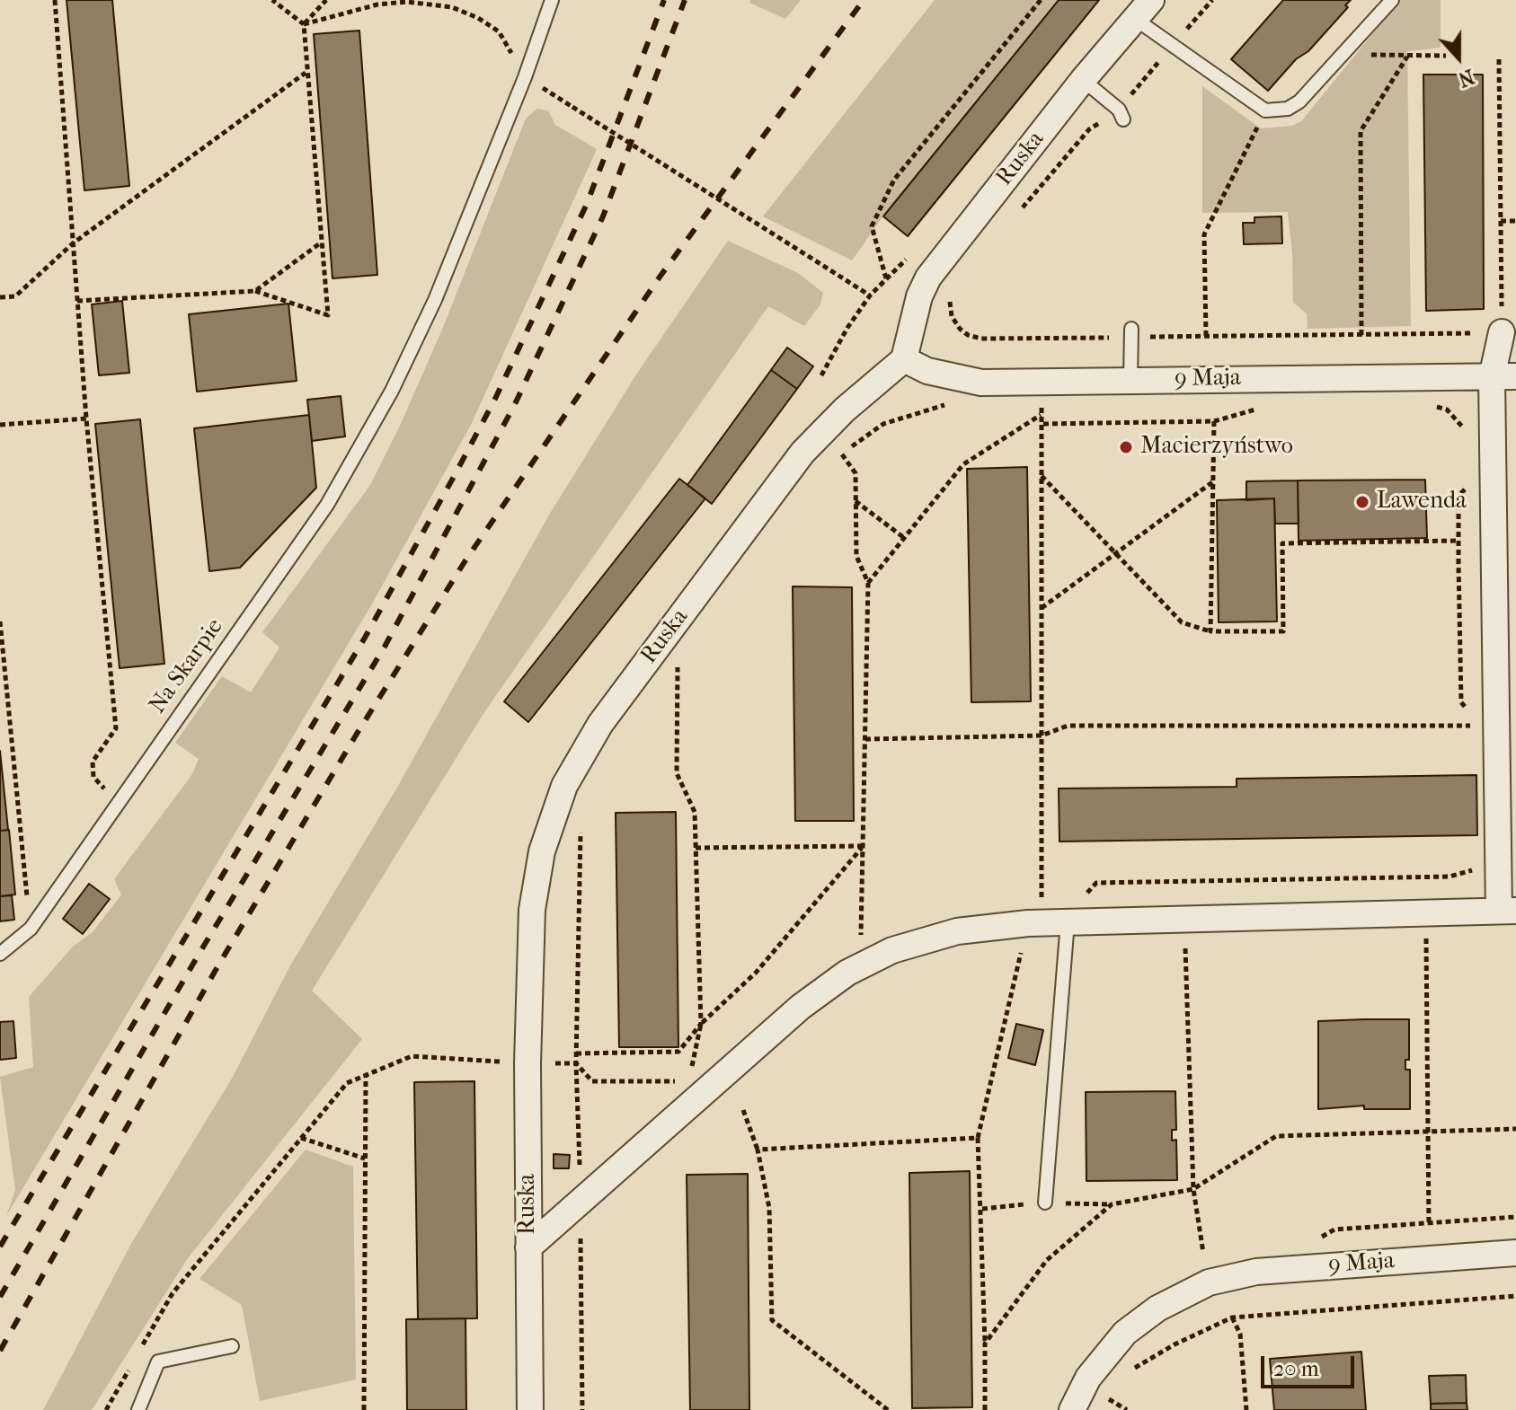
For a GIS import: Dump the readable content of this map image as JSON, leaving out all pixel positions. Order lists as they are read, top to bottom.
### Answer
{
  "streets": {
    "street": ["Ruska", "9 Maja"],
    "lane": ["Na Skarpie"]
  },
  "crossings": [
    ["Ruska", "9 Maja"]
  ],
  "places": ["Macierzyństwo", "Lawenda"],
  "scale_bar": "20 m",
  "north": "bottom"
}
